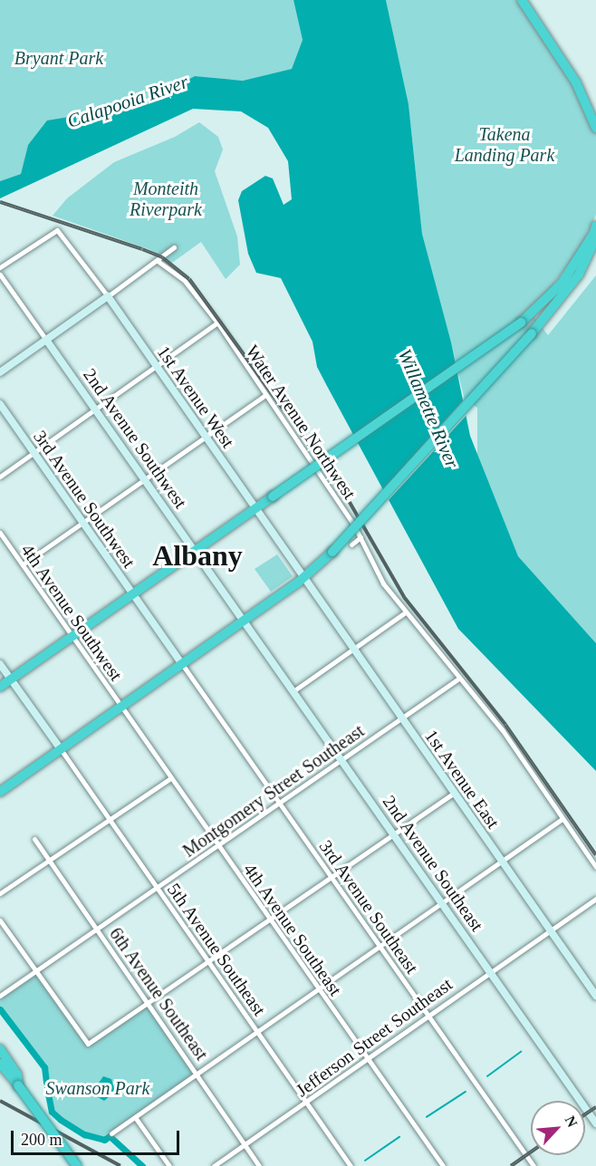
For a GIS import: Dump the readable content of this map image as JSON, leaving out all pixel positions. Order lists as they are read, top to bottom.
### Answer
{
  "streets": {
    "main road": [
      "1st Avenue West",
      "2nd Avenue Southwest",
      "3rd Avenue Southwest",
      "1st Avenue East",
      "2nd Avenue Southeast"
    ],
    "street": [
      "Water Avenue Northwest",
      "4th Avenue Southwest",
      "Montgomery Street Southeast",
      "3rd Avenue Southeast",
      "4th Avenue Southeast",
      "5th Avenue Southeast",
      "6th Avenue Southeast",
      "Jefferson Street Southeast"
    ]
  },
  "crossings": [
    ["1st Avenue West", "1st Avenue East"],
    ["Water Avenue Northwest", "Montgomery Street Southeast"],
    ["2nd Avenue Southwest", "2nd Avenue Southeast"],
    ["3rd Avenue Southwest", "3rd Avenue Southeast"],
    ["4th Avenue Southwest", "4th Avenue Southeast"],
    ["1st Avenue East", "Montgomery Street Southeast"],
    ["1st Avenue East", "Jefferson Street Southeast"],
    ["Montgomery Street Southeast", "2nd Avenue Southeast"],
    ["Montgomery Street Southeast", "3rd Avenue Southeast"],
    ["Montgomery Street Southeast", "4th Avenue Southeast"],
    ["Montgomery Street Southeast", "5th Avenue Southeast"],
    ["Montgomery Street Southeast", "6th Avenue Southeast"],
    ["2nd Avenue Southeast", "Jefferson Street Southeast"],
    ["3rd Avenue Southeast", "Jefferson Street Southeast"],
    ["4th Avenue Southeast", "Jefferson Street Southeast"],
    ["5th Avenue Southeast", "Jefferson Street Southeast"],
    ["6th Avenue Southeast", "Jefferson Street Southeast"]
  ],
  "districts": ["Albany"],
  "water": ["Calapooia River", "Willamette River"],
  "parks": [
    "Bryant Park",
    "Takena Landing Park",
    "Monteith Riverpark",
    "Swanson Park"
  ],
  "scale_bar": "200 m",
  "north": "top right"
}
